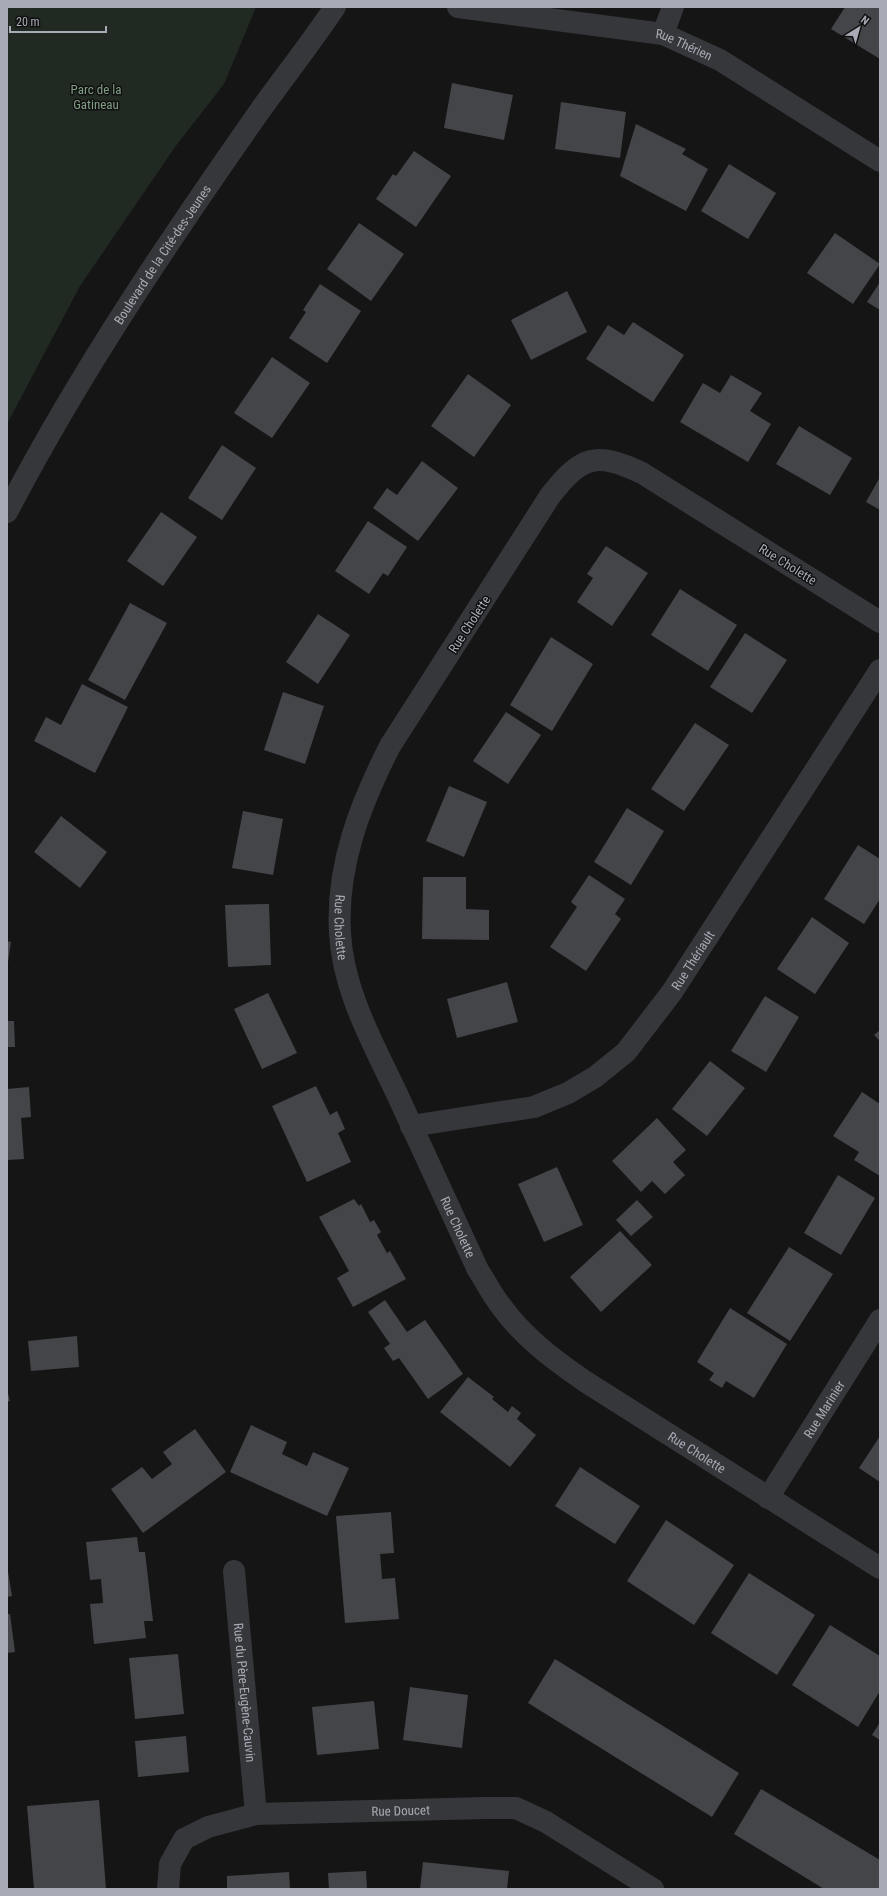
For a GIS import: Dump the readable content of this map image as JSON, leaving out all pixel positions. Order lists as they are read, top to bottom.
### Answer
{
  "streets": {
    "street": [
      "Rue Thérien",
      "Boulevard de la Cité-des-Jeunes",
      "Rue Cholette",
      "Rue Thériault",
      "Rue Marinier",
      "Rue du Père-Eugène-Cauvin",
      "Rue Doucet"
    ]
  },
  "crossings": [
    ["Rue Cholette", "Rue Thériault"],
    ["Rue Cholette", "Rue Marinier"],
    ["Rue du Père-Eugène-Cauvin", "Rue Doucet"]
  ],
  "parks": ["Parc de la Gatineau"],
  "scale_bar": "20 m",
  "north": "top right"
}
